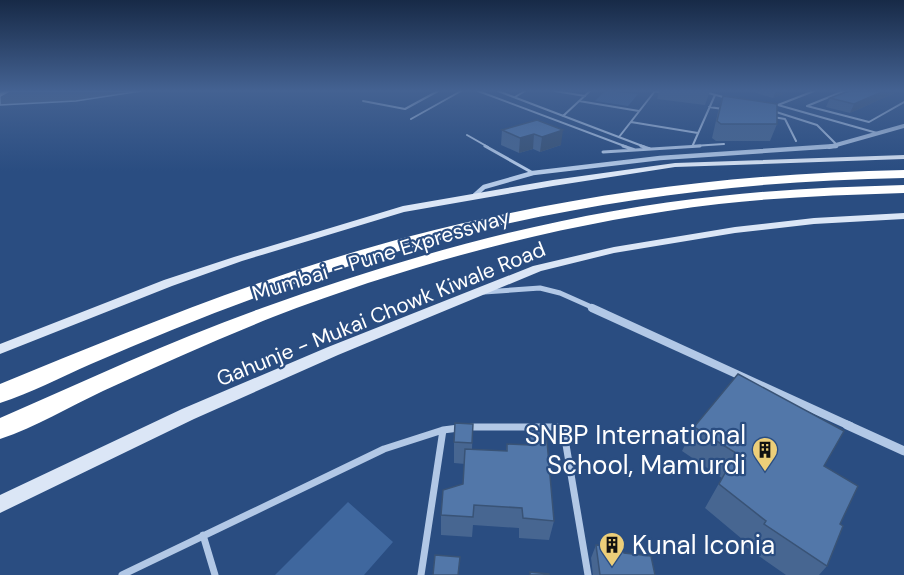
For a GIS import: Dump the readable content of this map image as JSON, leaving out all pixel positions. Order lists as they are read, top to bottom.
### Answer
{
  "streets": {
    "highway": ["Mumbai - Pune Expressway"],
    "street": ["Gahunje - Mukai Chowk Kiwale Road"]
  },
  "places": {
    "building": ["SNBP International School, Mamurdi", "Kunal Iconia"]
  }
}
